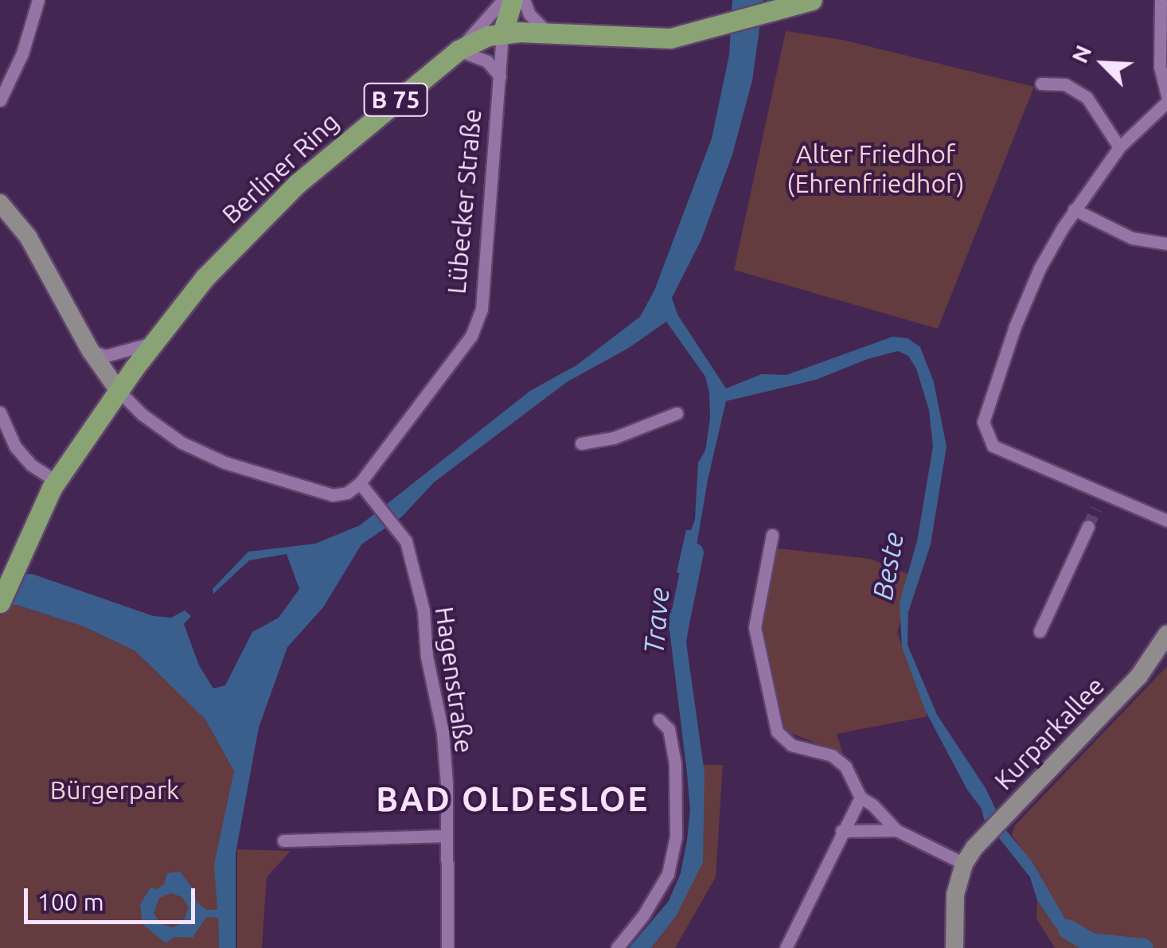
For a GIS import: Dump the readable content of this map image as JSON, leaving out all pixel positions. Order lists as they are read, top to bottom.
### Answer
{
  "streets": {
    "main road": ["B 75", "Berliner Ring", "Lübecker Straße"],
    "street": ["Hagenstraße", "Kurparkallee"]
  },
  "crossings": [
    ["B 75", "Berliner Ring"],
    ["Berliner Ring", "Lübecker Straße"],
    ["Lübecker Straße", "Hagenstraße"]
  ],
  "districts": ["BAD OLDESLOE"],
  "water": ["Beste", "Trave"],
  "parks": ["Alter Friedhof (Ehrenfriedhof)", "Bürgerpark"],
  "scale_bar": "100 m",
  "north": "top left"
}
